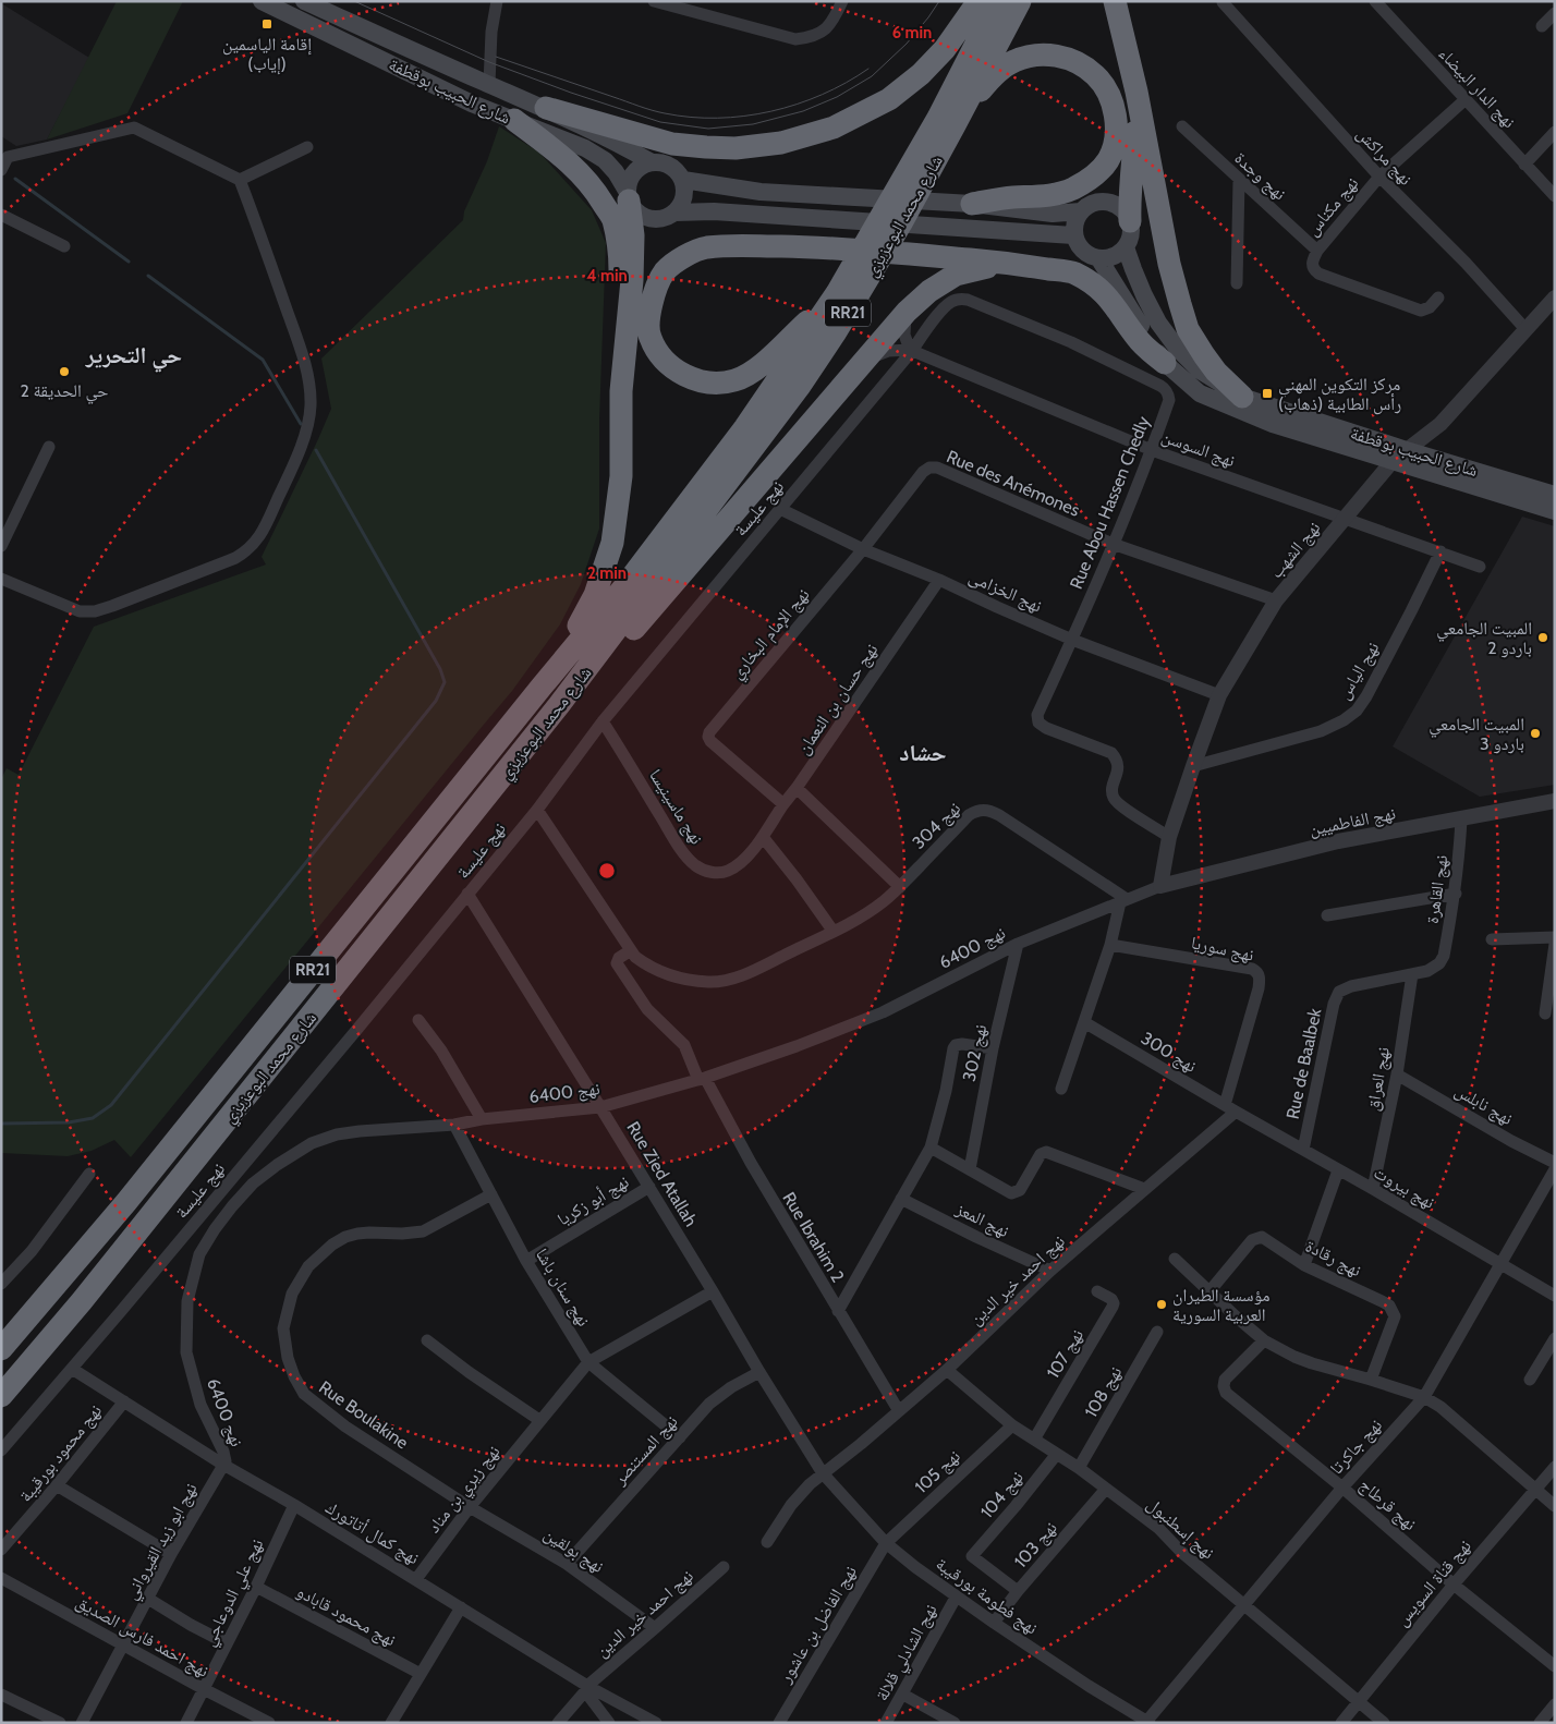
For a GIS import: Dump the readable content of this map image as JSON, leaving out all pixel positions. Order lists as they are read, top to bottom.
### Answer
{
  "streets": {
    "highway": ["شارع محمد البوعزيزي", "RR21"],
    "main road": ["شارع الحبيب بوقطفة"],
    "street": [
      "نهج الدار البيضاء",
      "نهج مراكش",
      "نهج وجدة",
      "نهج مكناس",
      "نهج السوسن",
      "Rue des Anémones",
      "Rue Abou Hassen Chedly",
      "نهج عليسة",
      "نهج الشهب",
      "نهج الخزامى",
      "نهج الإمام البخاري",
      "نهج الياس",
      "نهج حسان بن النعمان",
      "نهج ماسينيسا",
      "نهج الفاطميين",
      "نهج 304",
      "نهج القاهرة",
      "نهج 6400",
      "نهج سوريا",
      "نهج 300",
      "نهج 302",
      "Rue de Baalbek",
      "نهج العراق",
      "نهج نابلس",
      "Rue Zied Atallah",
      "نهج بيروت",
      "نهج أبو زكريا",
      "نهج المعز",
      "Rue Ibrahim 2",
      "نهج رقادة",
      "نهج احمد خير الدين",
      "نهج سنان باشا",
      "نهج 107",
      "نهج 108",
      "Rue Boulakine",
      "نهج جاكرتا",
      "نهج المستنصر",
      "نهج محمود بورقيبة",
      "نهج 105",
      "نهج زيري بن مناد",
      "نهج 104",
      "نهج قرطاج",
      "نهج إسطنبول",
      "نهج كمال أتاتورك",
      "نهج ابو زيد القيرواني",
      "نهج 103",
      "نهج بولقين",
      "نهج قناة السويس",
      "نهج علي الدوعاجي",
      "نهج فطومة بورقيبة",
      "نهج محمود قابادو",
      "نهج الفاضل بن عاشور",
      "نهج احمد فارس الصديق",
      "نهج الشادلي قلالة"
    ]
  },
  "crossings": [
    ["نهج الدار البيضاء", "نهج مكناس"],
    ["شارع الحبيب بوقطفة", "نهج الشهب"],
    ["نهج مراكش", "نهج مكناس"],
    ["نهج مراكش", "نهج الشهب"],
    ["نهج وجدة", "نهج مكناس"],
    ["نهج السوسن", "Rue Abou Hassen Chedly"],
    ["نهج السوسن", "نهج عليسة"],
    ["نهج السوسن", "نهج الشهب"],
    ["نهج السوسن", "نهج الياس"],
    ["Rue des Anémones", "Rue Abou Hassen Chedly"],
    ["Rue des Anémones", "نهج الشهب"],
    ["Rue des Anémones", "نهج الإمام البخاري"],
    ["Rue Abou Hassen Chedly", "نهج عليسة"],
    ["Rue Abou Hassen Chedly", "نهج الشهب"],
    ["Rue Abou Hassen Chedly", "نهج الخزامى"],
    ["نهج عليسة", "نهج الخزامى"],
    ["نهج عليسة", "نهج ماسينيسا"],
    ["نهج عليسة", "نهج 304"],
    ["نهج عليسة", "Rue Zied Atallah"],
    ["نهج عليسة", "نهج كمال أتاتورك"],
    ["نهج الشهب", "نهج الخزامى"],
    ["نهج الشهب", "نهج الياس"],
    ["نهج الشهب", "نهج الفاطميين"],
    ["نهج الشهب", "نهج 6400"],
    ["نهج الخزامى", "نهج الإمام البخاري"],
    ["نهج الخزامى", "نهج حسان بن النعمان"],
    ["نهج الإمام البخاري", "نهج حسان بن النعمان"],
    ["نهج حسان بن النعمان", "نهج ماسينيسا"],
    ["نهج الفاطميين", "نهج القاهرة"],
    ["نهج الفاطميين", "نهج 6400"],
    ["نهج 304", "نهج 6400"],
    ["نهج 304", "Rue Ibrahim 2"],
    ["نهج القاهرة", "Rue de Baalbek"],
    ["نهج 6400", "نهج 302"],
    ["نهج 6400", "Rue Zied Atallah"],
    ["نهج 6400", "Rue Ibrahim 2"],
    ["نهج 6400", "نهج سنان باشا"],
    ["نهج 6400", "نهج كمال أتاتورك"],
    ["نهج 6400", "نهج ابو زيد القيرواني"],
    ["نهج سوريا", "نهج 300"],
    ["نهج 300", "نهج بيروت"],
    ["نهج 300", "نهج احمد خير الدين"],
    ["Rue de Baalbek", "نهج العراق"],
    ["Rue de Baalbek", "نهج بيروت"],
    ["نهج العراق", "نهج نابلس"],
    ["نهج العراق", "نهج بيروت"],
    ["Rue Zied Atallah", "نهج أبو زكريا"],
    ["Rue Zied Atallah", "نهج احمد خير الدين"],
    ["Rue Zied Atallah", "نهج المستنصر"],
    ["Rue Zied Atallah", "نهج زيري بن مناد"],
    ["Rue Zied Atallah", "نهج فطومة بورقيبة"],
    ["نهج بيروت", "نهج احمد خير الدين"],
    ["نهج بيروت", "نهج جاكرتا"],
    ["نهج أبو زكريا", "نهج سنان باشا"],
    ["نهج المعز", "نهج احمد خير الدين"],
    ["Rue Ibrahim 2", "نهج احمد خير الدين"],
    ["نهج احمد خير الدين", "نهج إسطنبول"],
    ["نهج احمد خير الدين", "نهج كمال أتاتورك"],
    ["نهج احمد خير الدين", "نهج بولقين"],
    ["نهج احمد خير الدين", "نهج فطومة بورقيبة"],
    ["نهج سنان باشا", "Rue Boulakine"],
    ["نهج سنان باشا", "نهج المستنصر"],
    ["نهج سنان باشا", "نهج زيري بن مناد"],
    ["نهج 107", "نهج إسطنبول"],
    ["نهج 108", "نهج إسطنبول"],
    ["Rue Boulakine", "نهج زيري بن مناد"],
    ["Rue Boulakine", "نهج بولقين"],
    ["نهج جاكرتا", "نهج قرطاج"],
    ["نهج جاكرتا", "نهج إسطنبول"],
    ["نهج جاكرتا", "نهج فطومة بورقيبة"],
    ["نهج المستنصر", "نهج بولقين"],
    ["نهج محمود بورقيبة", "نهج كمال أتاتورك"],
    ["نهج 105", "نهج إسطنبول"],
    ["نهج 105", "نهج فطومة بورقيبة"],
    ["نهج 105", "نهج الفاضل بن عاشور"],
    ["نهج زيري بن مناد", "نهج كمال أتاتورك"],
    ["نهج زيري بن مناد", "نهج بولقين"],
    ["نهج 104", "نهج إسطنبول"],
    ["نهج 104", "نهج 103"],
    ["نهج قرطاج", "نهج قناة السويس"],
    ["نهج إسطنبول", "نهج 103"],
    ["نهج إسطنبول", "نهج قناة السويس"],
    ["نهج كمال أتاتورك", "نهج ابو زيد القيرواني"],
    ["نهج كمال أتاتورك", "نهج علي الدوعاجي"],
    ["نهج ابو زيد القيرواني", "نهج احمد فارس الصديق"],
    ["نهج 103", "نهج فطومة بورقيبة"],
    ["نهج علي الدوعاجي", "نهج محمود قابادو"],
    ["نهج علي الدوعاجي", "نهج احمد فارس الصديق"],
    ["نهج فطومة بورقيبة", "نهج الفاضل بن عاشور"],
    ["نهج فطومة بورقيبة", "نهج الشادلي قلالة"]
  ],
  "districts": ["حي التحرير", "حشاد"],
  "places": {
    "transit": ["إقامة الياسمين (إياب)", "مركز التكوين المهني رأس الطابية (ذهاب)"],
    "other": [
      "حي الحديقة 2",
      "المبيت الجامعي باردو 2",
      "المبيت الجامعي باردو 3",
      "مؤسسة الطيران العربية السورية"
    ]
  },
  "rings": ["6 min", "4 min", "2 min"]
}
